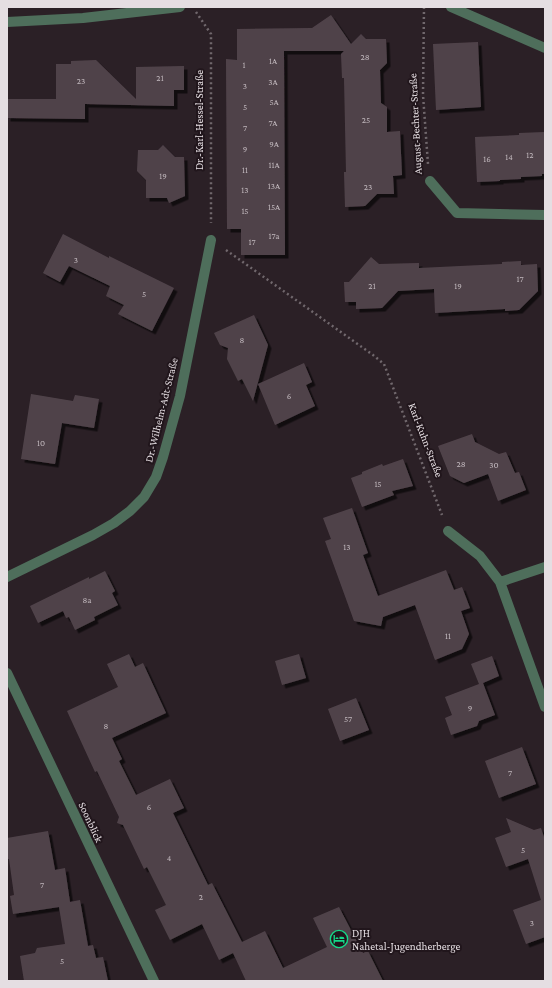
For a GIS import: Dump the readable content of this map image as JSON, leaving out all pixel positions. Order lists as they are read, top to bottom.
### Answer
{
  "streets": {
    "street": ["August-Bechter-Straße", "Dr.-Wilhelm-Adt-Straße", "Soonblick"],
    "path": ["Dr.-Karl-Hessel-Straße", "Karl-Kuhn-Straße"]
  },
  "crossings": [
    ["Dr.-Karl-Hessel-Straße", "Dr.-Wilhelm-Adt-Straße"],
    ["Dr.-Karl-Hessel-Straße", "Karl-Kuhn-Straße"],
    ["Dr.-Wilhelm-Adt-Straße", "Karl-Kuhn-Straße"]
  ],
  "places": {
    "hotel": ["DJH Nahetal-Jugendherberge"]
  },
  "house_numbers": [
    "28",
    "1A",
    "1",
    "21",
    "23",
    "3A",
    "3",
    "5A",
    "5",
    "25",
    "7A",
    "7",
    "9A",
    "9",
    "12",
    "14",
    "16",
    "11A",
    "11",
    "19",
    "13A",
    "23",
    "13",
    "15A",
    "15",
    "17a",
    "17",
    "3",
    "17",
    "21",
    "19",
    "5",
    "8",
    "6",
    "10",
    "28",
    "30",
    "15",
    "13",
    "8a",
    "11",
    "9",
    "57",
    "8",
    "7",
    "6",
    "5",
    "4",
    "7",
    "2",
    "3",
    "5"
  ]
}
